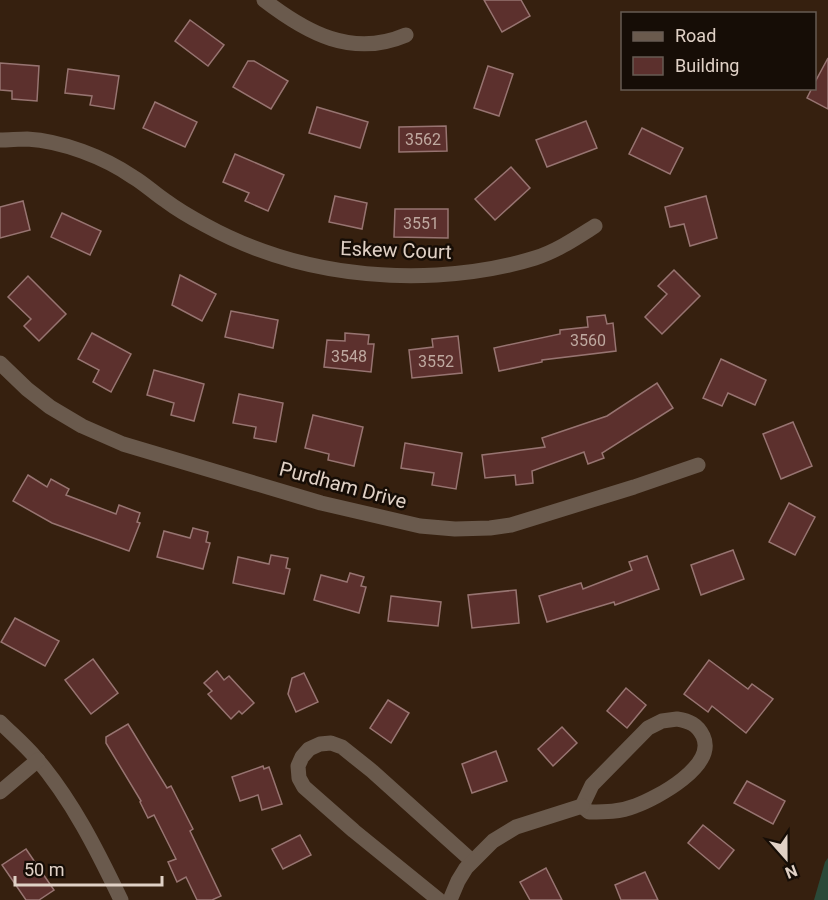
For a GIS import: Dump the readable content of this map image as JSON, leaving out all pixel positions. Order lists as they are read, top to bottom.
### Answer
{
  "streets": {
    "street": ["Eskew Court", "Purdham Drive"]
  },
  "house_numbers": [
    "3562",
    "3551",
    "3560",
    "3548",
    "3552"
  ],
  "legend": ["Road", "Building"],
  "scale_bar": "50 m",
  "north": "bottom"
}
